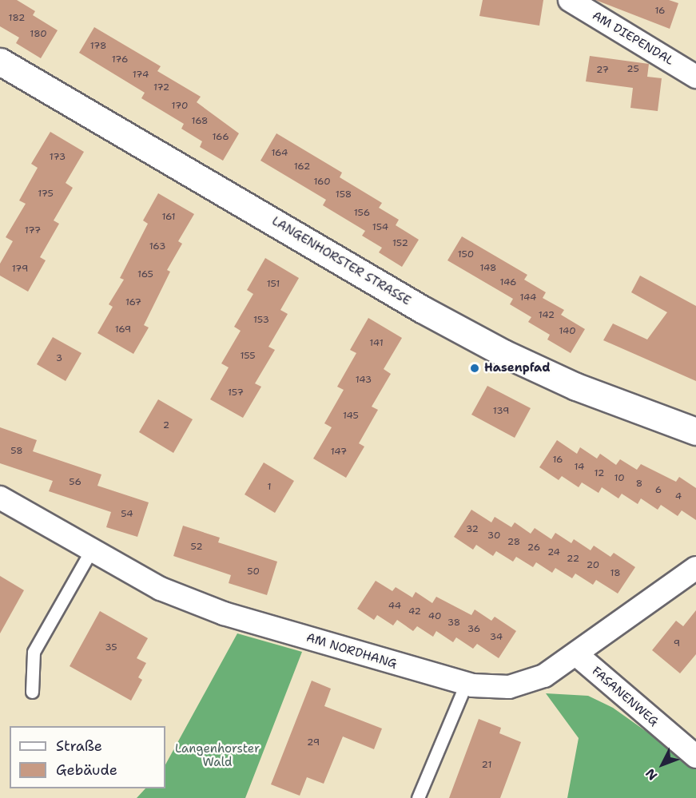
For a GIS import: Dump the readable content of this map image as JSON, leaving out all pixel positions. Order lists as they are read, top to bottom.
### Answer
{
  "streets": {
    "street": [
      "AM DIEPENDAL",
      "LANGENHORSTER STRASSE",
      "AM NORDHANG",
      "FASANENWEG"
    ]
  },
  "crossings": [
    ["AM NORDHANG", "FASANENWEG"]
  ],
  "parks": ["Langenhorster Wald"],
  "places": ["Hasenpfad"],
  "house_numbers": [
    "16",
    "182",
    "180",
    "178",
    "176",
    "25",
    "27",
    "174",
    "172",
    "170",
    "168",
    "166",
    "164",
    "173",
    "162",
    "160",
    "175",
    "158",
    "156",
    "161",
    "154",
    "177",
    "152",
    "163",
    "150",
    "148",
    "179",
    "165",
    "146",
    "151",
    "144",
    "167",
    "142",
    "153",
    "169",
    "140",
    "141",
    "155",
    "3",
    "143",
    "157",
    "139",
    "145",
    "2",
    "58",
    "147",
    "16",
    "14",
    "12",
    "10",
    "56",
    "8",
    "1",
    "6",
    "4",
    "54",
    "32",
    "30",
    "28",
    "52",
    "26",
    "24",
    "22",
    "20",
    "50",
    "18",
    "44",
    "42",
    "40",
    "38",
    "36",
    "34",
    "9",
    "35",
    "29",
    "21"
  ],
  "legend": ["Straße", "Gebäude"],
  "north": "bottom left"
}
